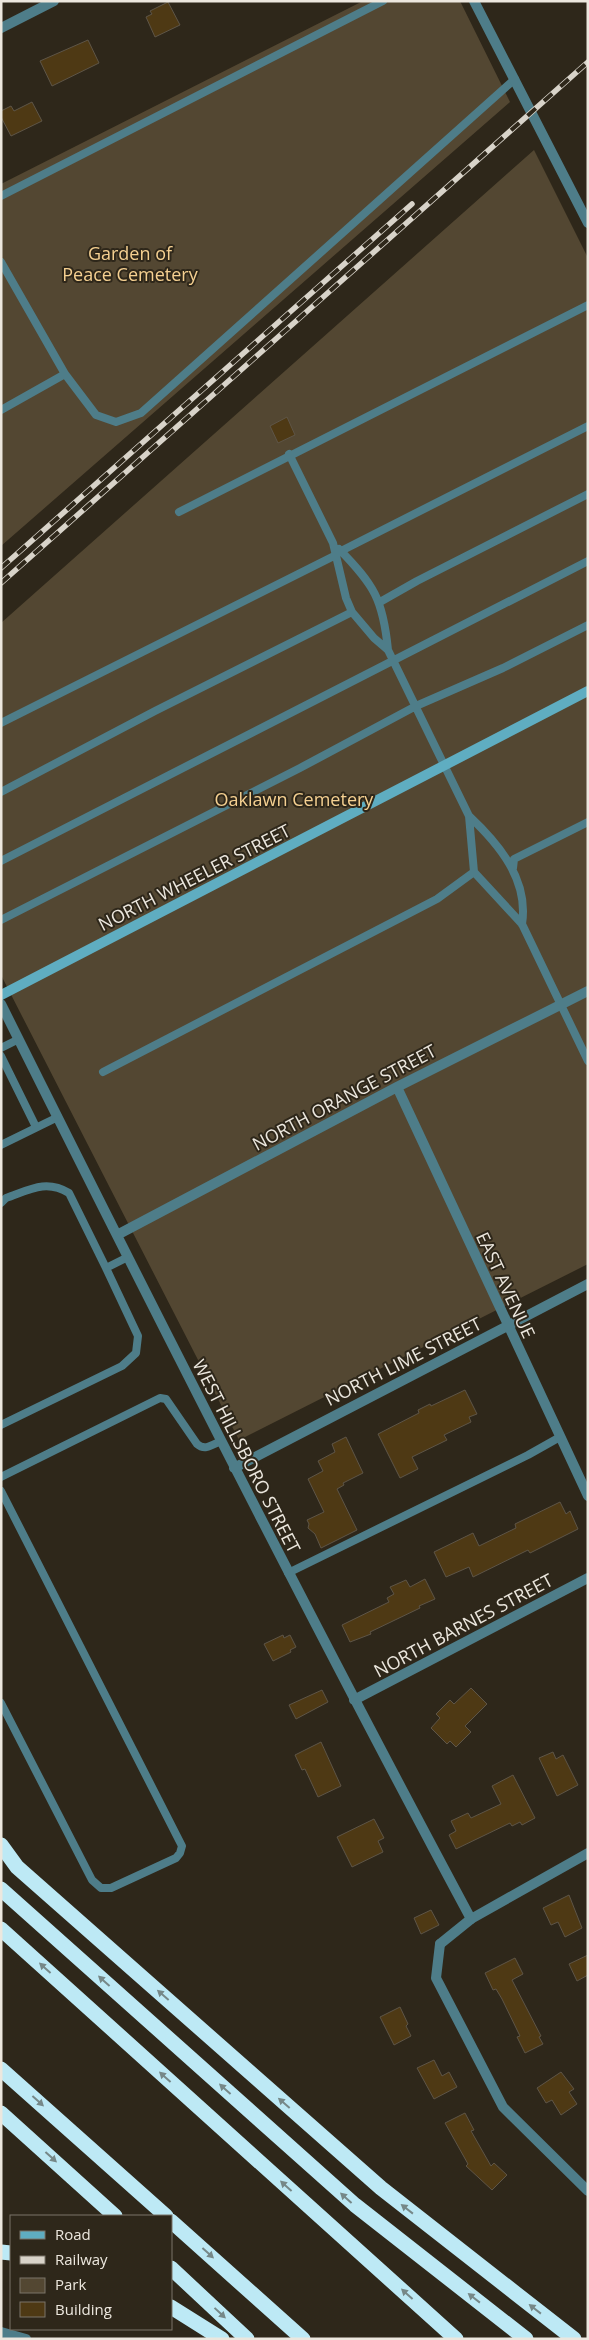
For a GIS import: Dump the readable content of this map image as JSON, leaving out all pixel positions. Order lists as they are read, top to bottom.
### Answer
{
  "streets": {
    "main road": ["NORTH WHEELER STREET"],
    "street": [
      "NORTH ORANGE STREET",
      "EAST AVENUE",
      "NORTH LIME STREET",
      "WEST HILLSBORO STREET",
      "NORTH BARNES STREET"
    ]
  },
  "crossings": [
    ["NORTH ORANGE STREET", "EAST AVENUE"],
    ["NORTH ORANGE STREET", "WEST HILLSBORO STREET"],
    ["EAST AVENUE", "NORTH LIME STREET"],
    ["NORTH LIME STREET", "WEST HILLSBORO STREET"],
    ["WEST HILLSBORO STREET", "NORTH BARNES STREET"]
  ],
  "parks": ["Garden of Peace Cemetery", "Oaklawn Cemetery"],
  "legend": [
    "Road",
    "Railway",
    "Park",
    "Building"
  ]
}
